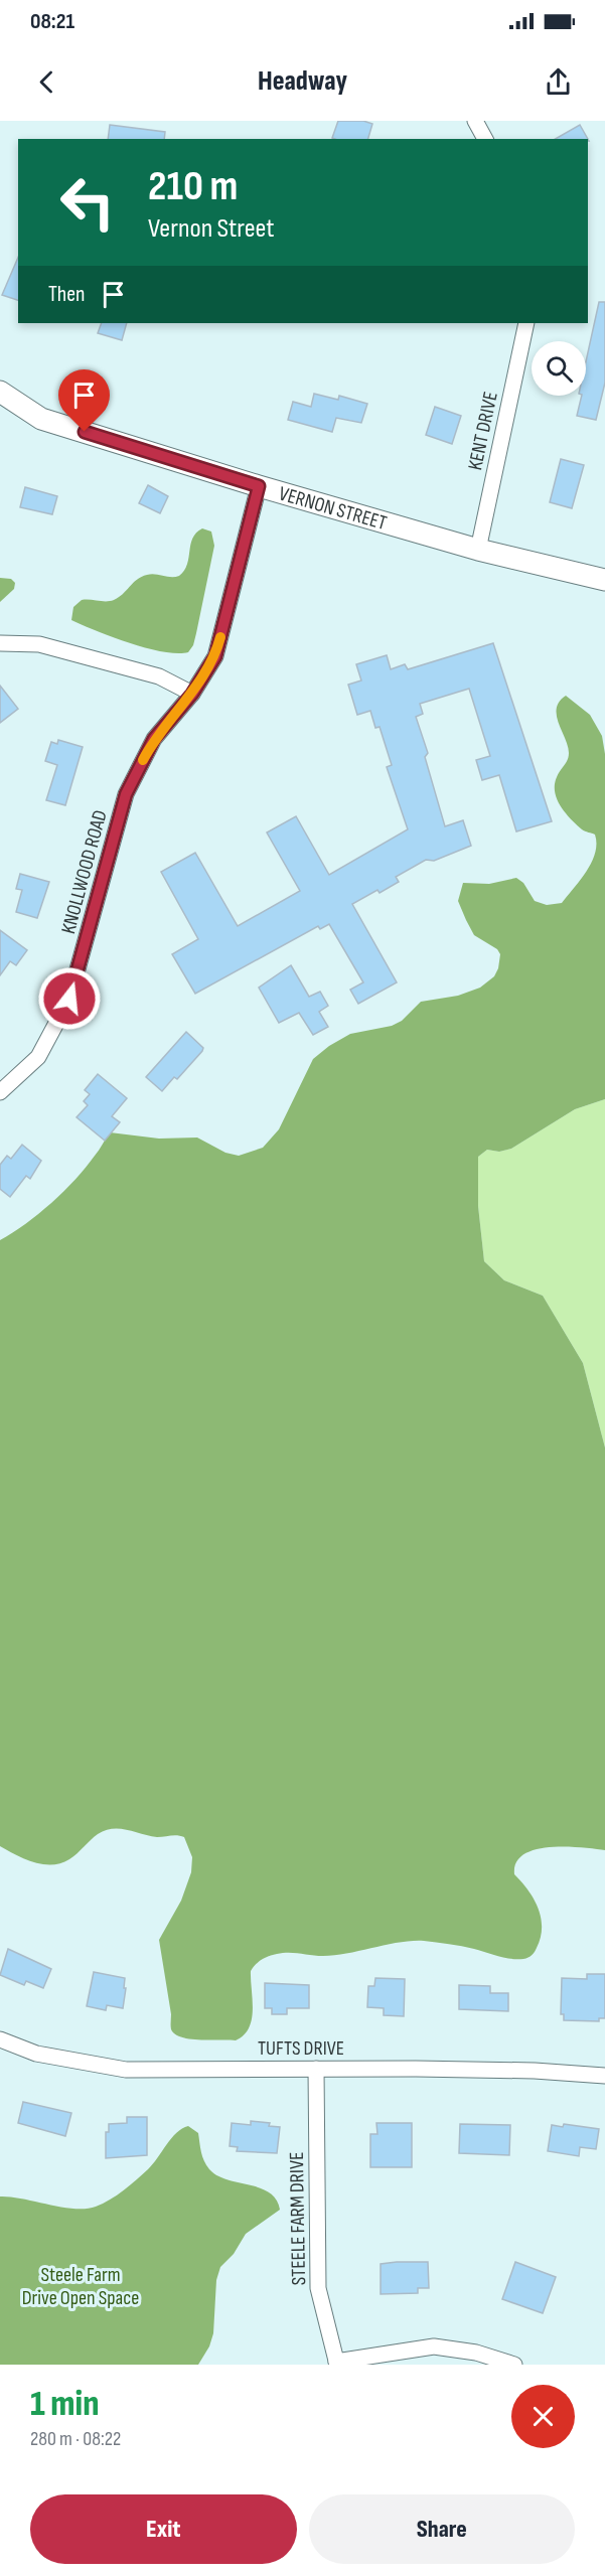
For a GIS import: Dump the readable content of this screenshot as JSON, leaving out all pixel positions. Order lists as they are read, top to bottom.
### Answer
{
  "streets": {
    "street": [
      "KENT DRIVE",
      "VERNON STREET",
      "KNOLLWOOD ROAD",
      "TUFTS DRIVE",
      "STEELE FARM DRIVE"
    ]
  },
  "crossings": [
    ["KENT DRIVE", "VERNON STREET"],
    ["VERNON STREET", "KNOLLWOOD ROAD"],
    ["TUFTS DRIVE", "STEELE FARM DRIVE"]
  ],
  "parks": ["Steele Farm Drive Open Space"],
  "page": {
    "status": "08:21",
    "header": "Headway",
    "turn": ["210 m", "Vernon Street"],
    "then": "Then",
    "heading": ["1 min", "280 m · 08:22"],
    "buttons": ["Exit", "Share"]
  }
}
